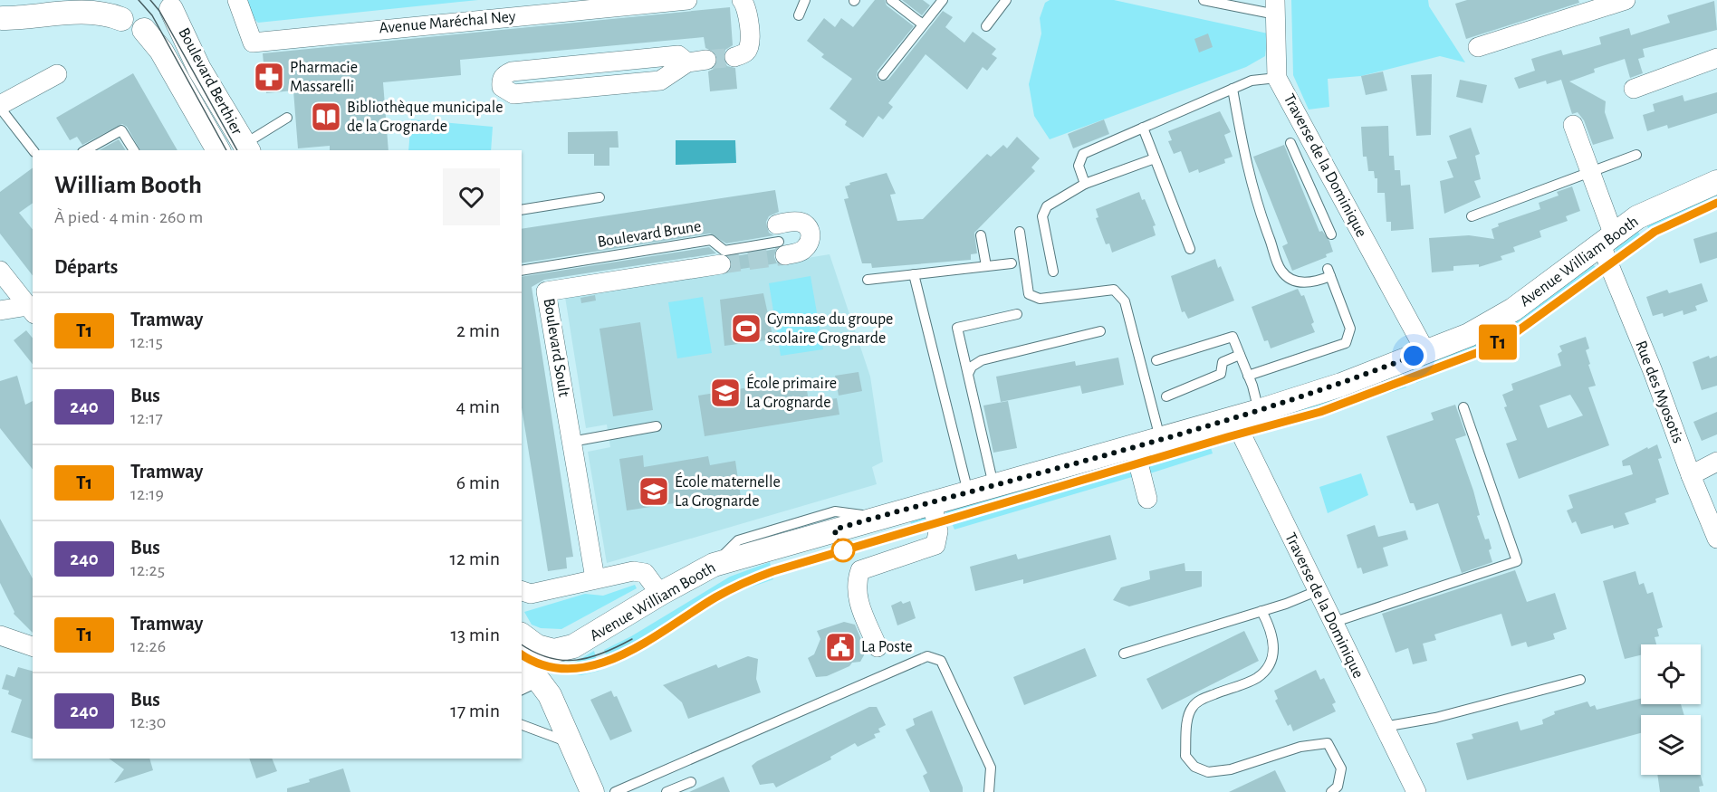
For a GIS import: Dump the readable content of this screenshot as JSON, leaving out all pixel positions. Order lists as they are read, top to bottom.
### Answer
{
  "streets": {
    "street": [
      "Avenue Maréchal Ney",
      "Boulevard Berthier",
      "Traverse de la Dominique",
      "Avenue William Booth",
      "Boulevard Soult",
      "Rue des Myosotis"
    ],
    "lane": ["Boulevard Brune"]
  },
  "crossings": [
    ["Traverse de la Dominique", "Avenue William Booth"],
    ["Avenue William Booth", "Rue des Myosotis"]
  ],
  "places": {
    "pharmacy": ["Pharmacie Massarelli"],
    "library": ["Bibliothèque municipale de la Grognarde"],
    "sports": ["Gymnase du groupe scolaire Grognarde"],
    "school or university": ["École primaire La Grognarde", "École maternelle La Grognarde"],
    "public building": ["La Poste"]
  },
  "lines": ["tram line T1"],
  "page": {
    "on_map": "T1",
    "heading": [
      ["William Booth", "À pied · 4 min · 260 m"],
      "Départs"
    ],
    "list": [
      {
        "mark": "T1",
        "name": "Tramway",
        "note": "12:15",
        "value": "2 min"
      },
      {
        "mark": "240",
        "name": "Bus",
        "note": "12:17",
        "value": "4 min"
      },
      {
        "mark": "T1",
        "name": "Tramway",
        "note": "12:19",
        "value": "6 min"
      },
      {
        "mark": "240",
        "name": "Bus",
        "note": "12:25",
        "value": "12 min"
      },
      {
        "mark": "T1",
        "name": "Tramway",
        "note": "12:26",
        "value": "13 min"
      },
      {
        "mark": "240",
        "name": "Bus",
        "note": "12:30",
        "value": "17 min"
      }
    ]
  }
}
